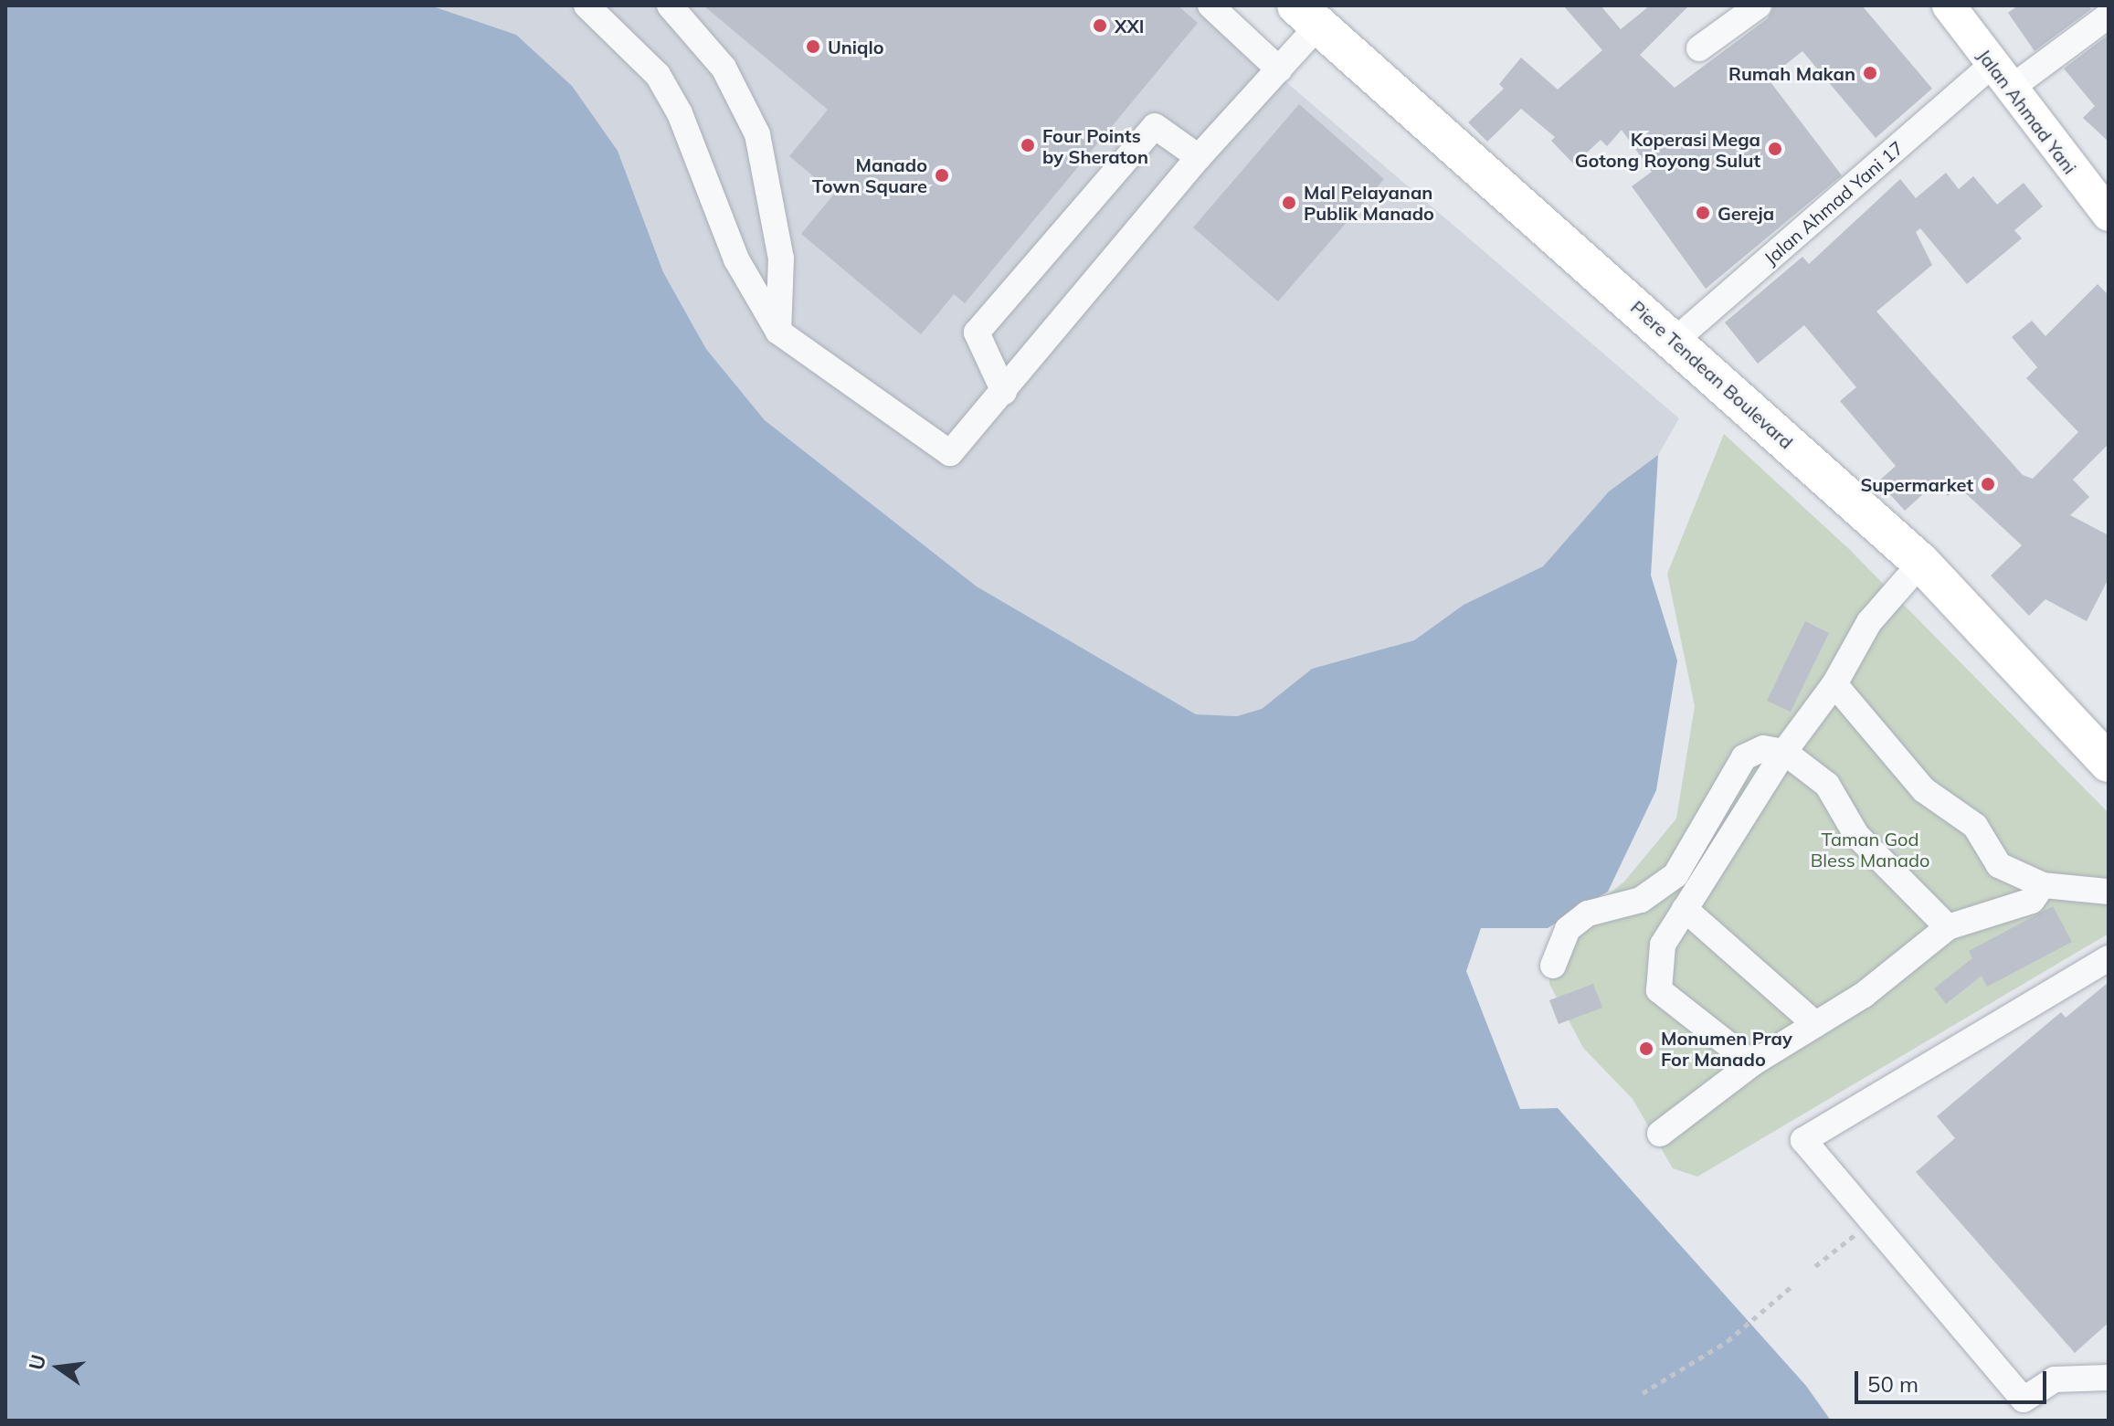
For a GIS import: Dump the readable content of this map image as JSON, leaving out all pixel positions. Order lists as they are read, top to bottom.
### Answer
{
  "streets": {
    "highway": ["Piere Tendean Boulevard"],
    "main road": ["Jalan Ahmad Yani"],
    "street": ["Jalan Ahmad Yani 17"]
  },
  "crossings": [
    ["Jalan Ahmad Yani", "Jalan Ahmad Yani 17"],
    ["Jalan Ahmad Yani 17", "Piere Tendean Boulevard"]
  ],
  "parks": ["Taman God Bless Manado"],
  "places": [
    "XXI",
    "Uniqlo",
    "Rumah Makan",
    "Four Points by Sheraton",
    "Koperasi Mega Gotong Royong Sulut",
    "Manado Town Square",
    "Mal Pelayanan Publik Manado",
    "Gereja",
    "Supermarket",
    "Monumen Pray For Manado"
  ],
  "scale_bar": "50 m",
  "north": "left"
}
